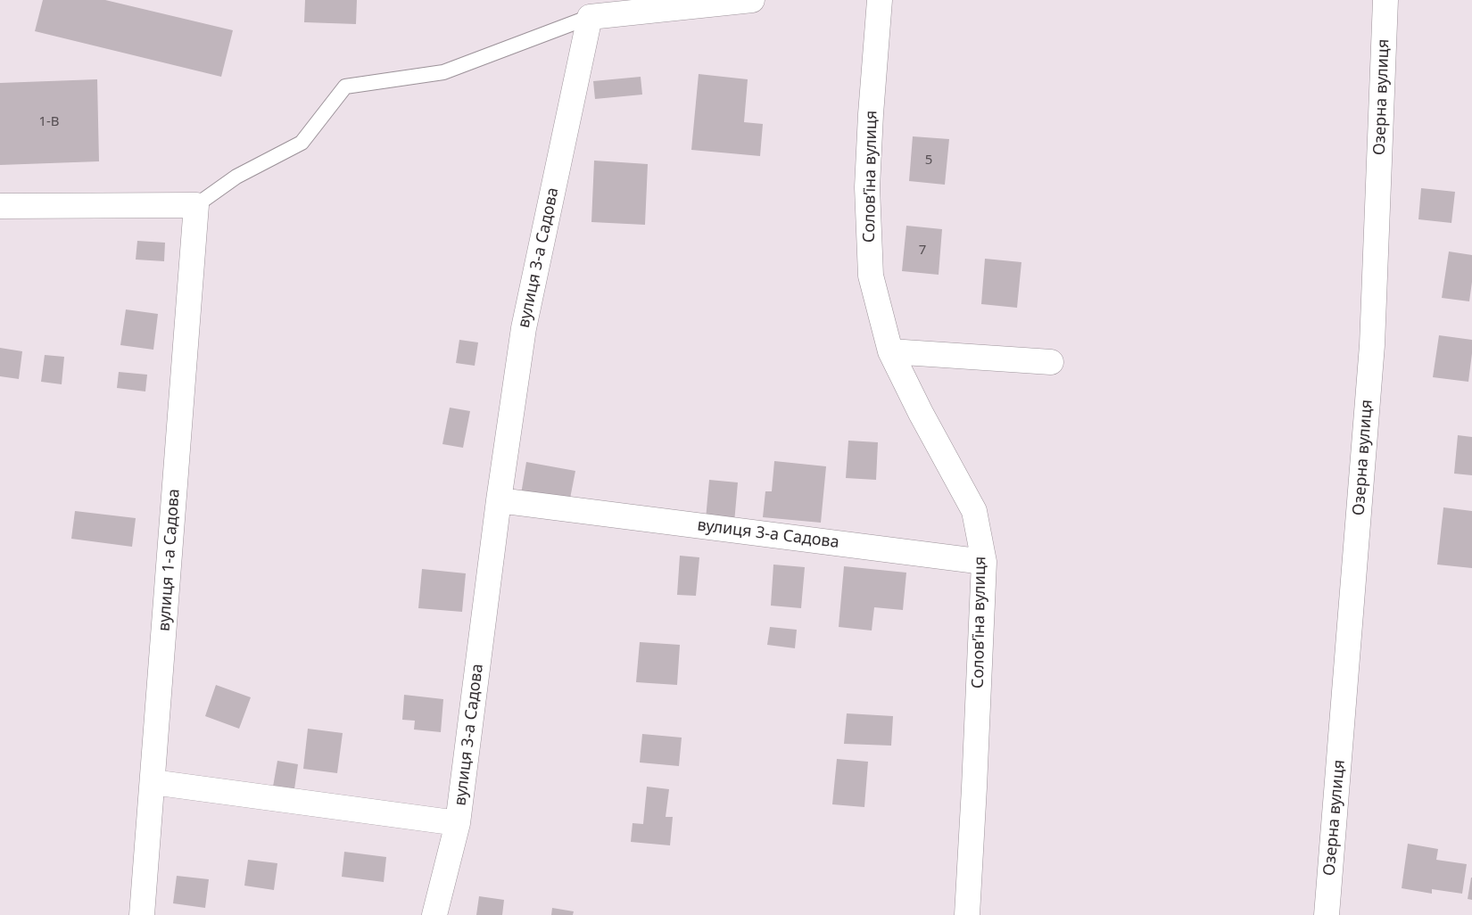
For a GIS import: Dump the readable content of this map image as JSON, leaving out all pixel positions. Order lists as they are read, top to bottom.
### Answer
{
  "streets": {
    "street": [
      "Озерна вулиця",
      "Соловʼїна вулиця",
      "вулиця 3-а Садова",
      "вулиця 1-а Садова"
    ]
  },
  "crossings": [
    ["Соловʼїна вулиця", "вулиця 3-а Садова"]
  ],
  "house_numbers": ["1-В", "5", "7"]
}
